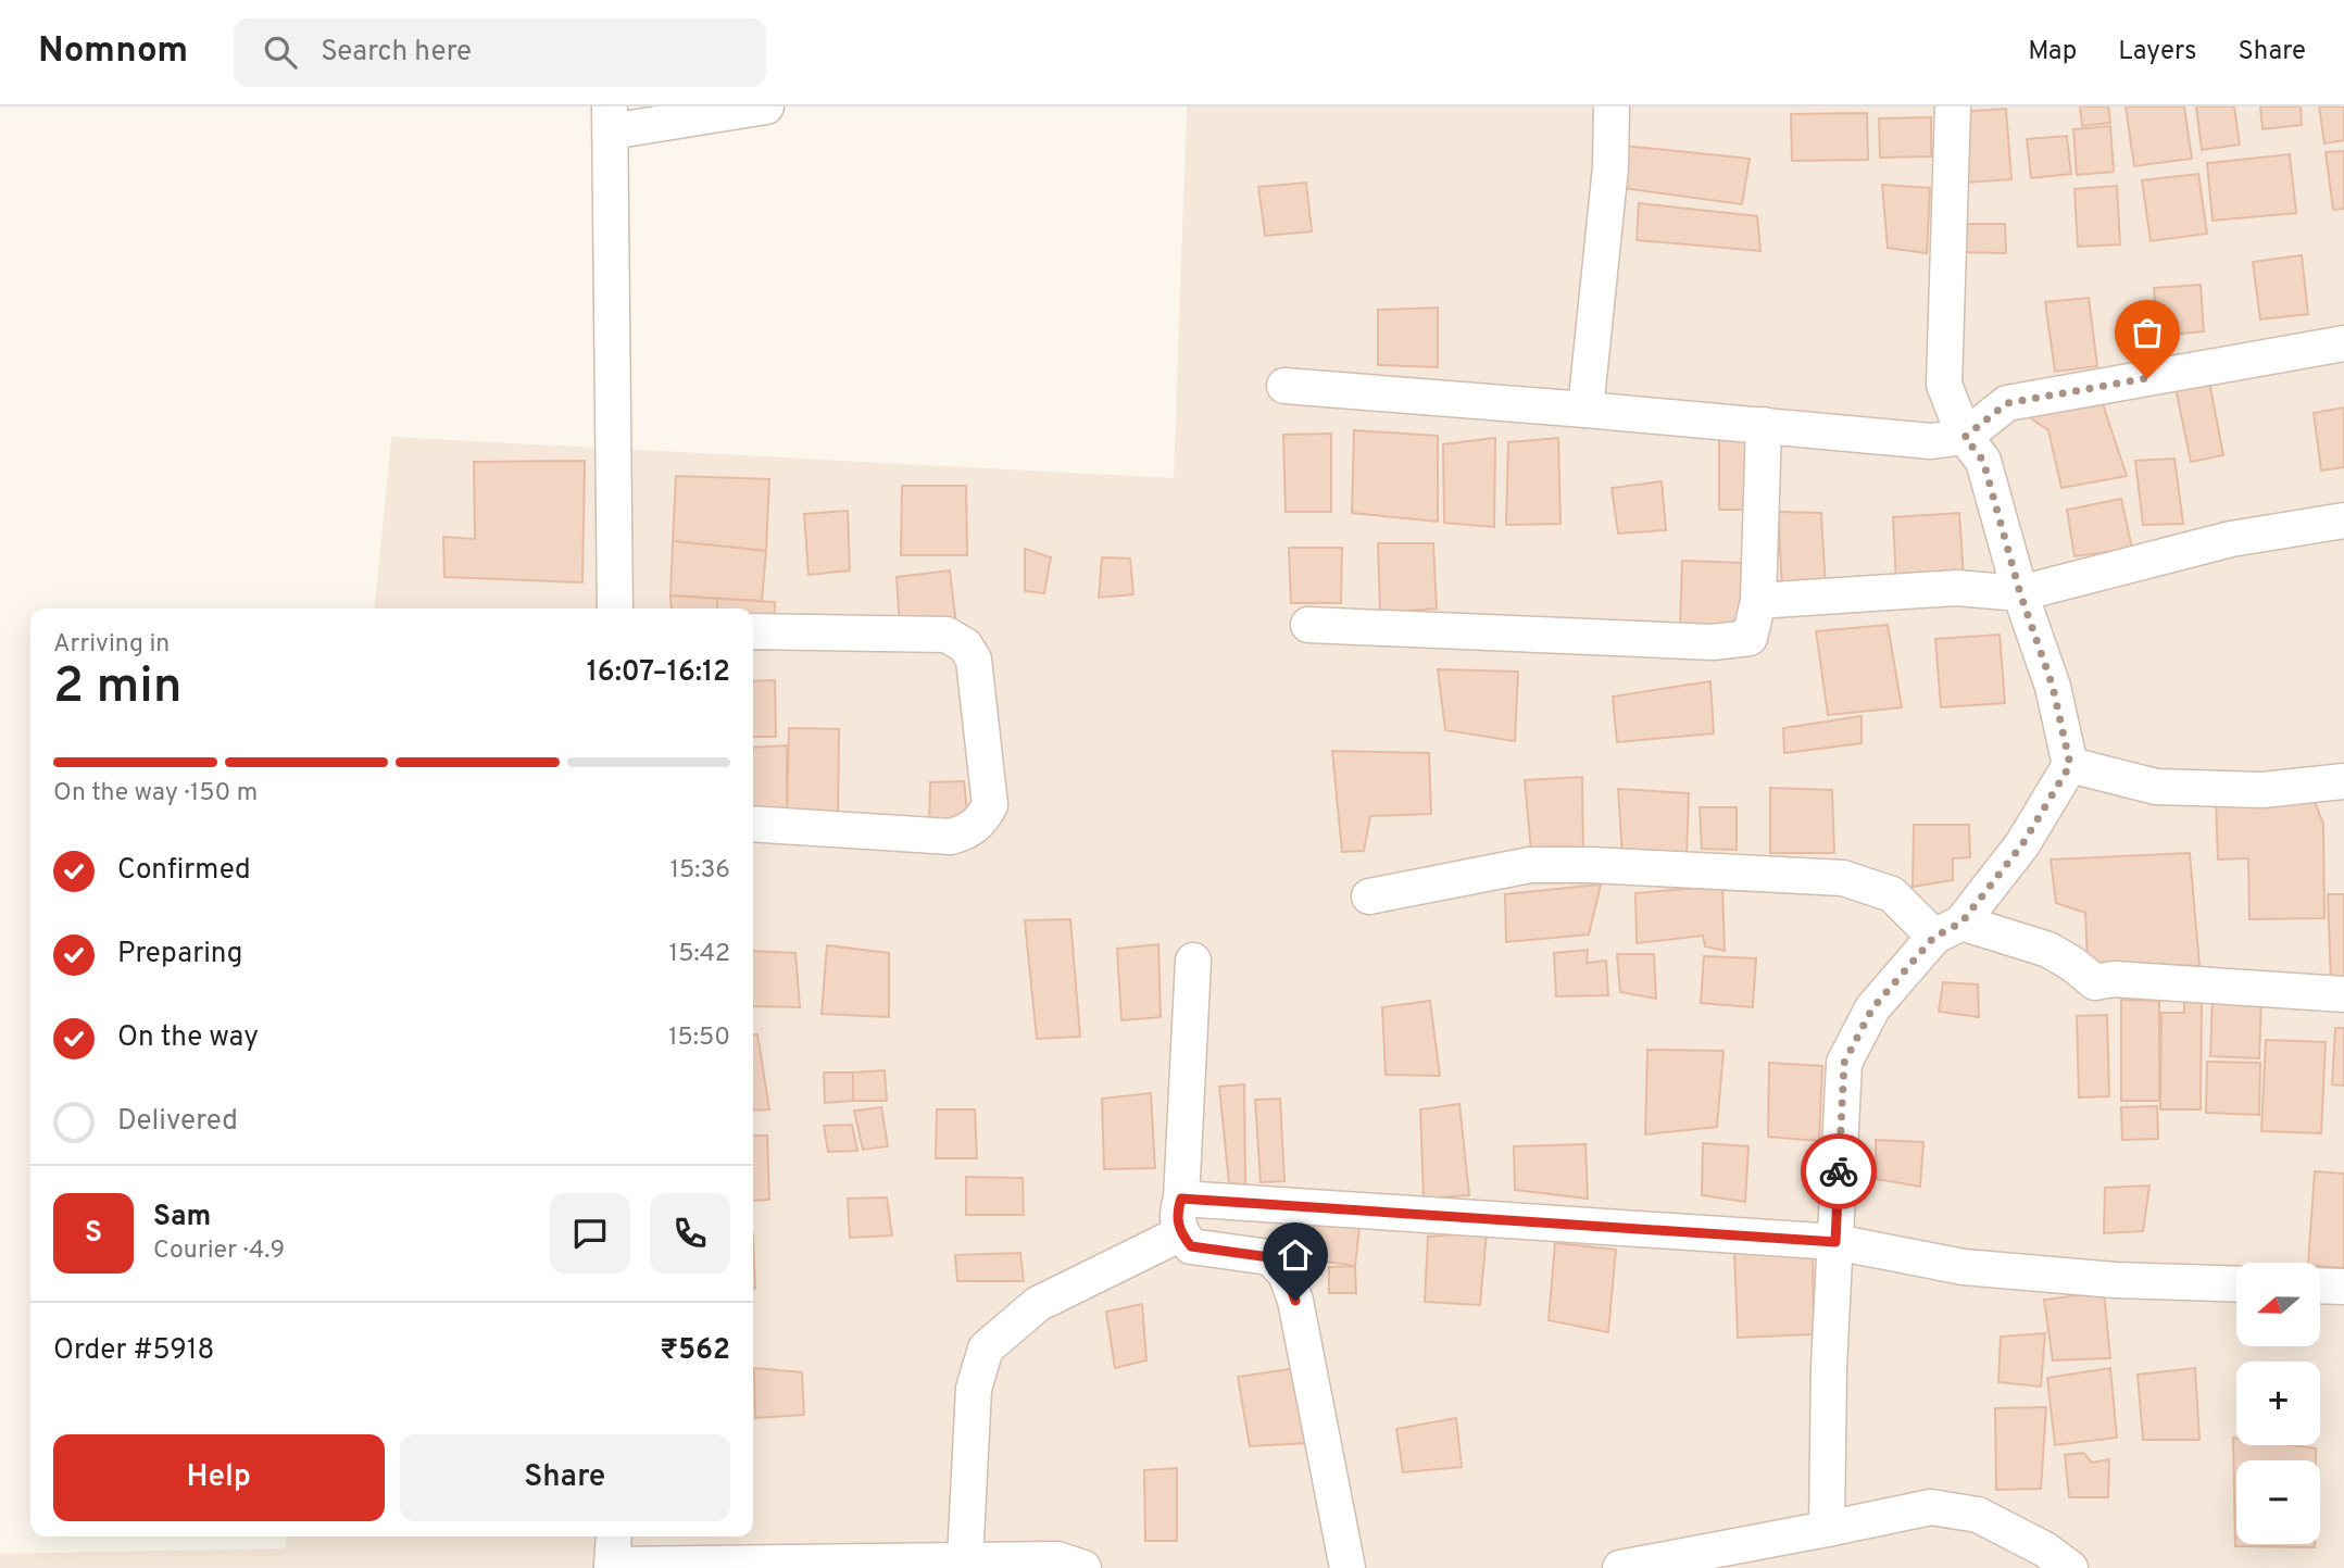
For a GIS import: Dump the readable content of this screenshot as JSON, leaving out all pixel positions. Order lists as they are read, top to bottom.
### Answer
{
  "north": "left",
  "page": {
    "header": "Nomnom",
    "search": "Search here",
    "nav": ["Map", "Layers", "Share"],
    "heading": ["2 min", "Arriving in", "16:07–16:12"],
    "panel": [
      "Sam",
      "Courier · 4.9",
      "Order #5918",
      "₹562"
    ],
    "bar": "On the way · 150 m",
    "list": [
      ["Confirmed", "15:36"],
      ["Preparing", "15:42"],
      ["On the way", "15:50"],
      "Delivered"
    ],
    "round": "S",
    "map_buttons": ["+", "−"],
    "buttons": ["Help", "Share"]
  }
}
